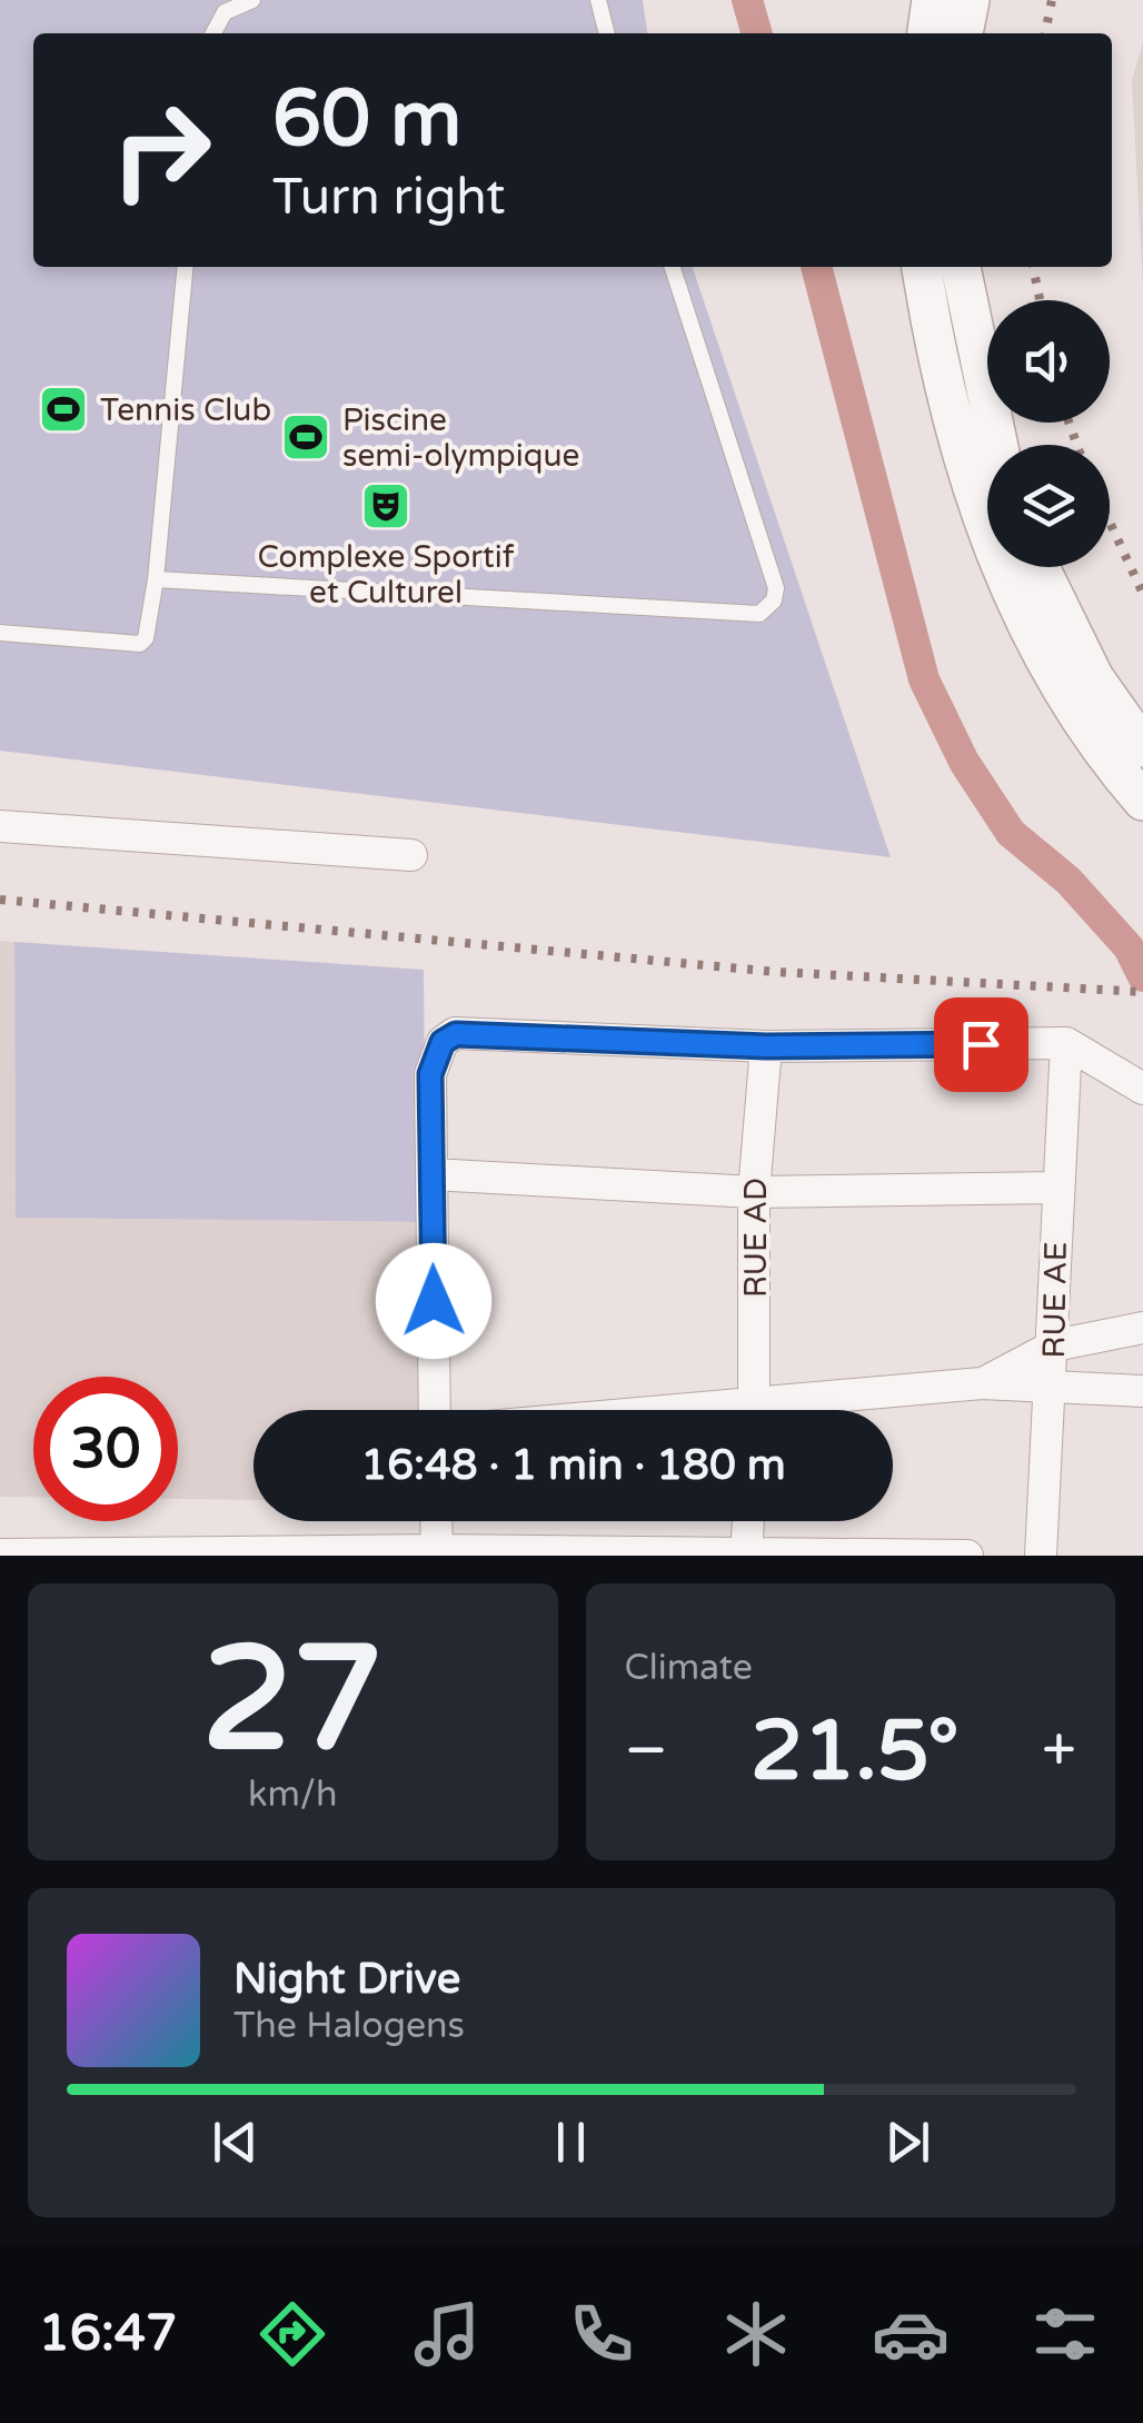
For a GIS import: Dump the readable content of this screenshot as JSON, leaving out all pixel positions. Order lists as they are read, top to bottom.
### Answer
{
  "streets": {
    "street": ["RUE AD", "RUE AE"]
  },
  "places": {
    "sports": ["Tennis Club", "Piscine semi-olympique"],
    "theatre": ["Complexe Sportif et Culturel"]
  },
  "page": {
    "turn": ["60 m", "Turn right"],
    "limit": "30",
    "trip": "16:48 · 1 min · 180 m",
    "tile": [
      ["27", "km/h"],
      "Climate"
    ],
    "heat": ["−", "21.5°", "+"],
    "song": ["Night Drive", "The Halogens"],
    "tabs": "16:47"
  }
}
